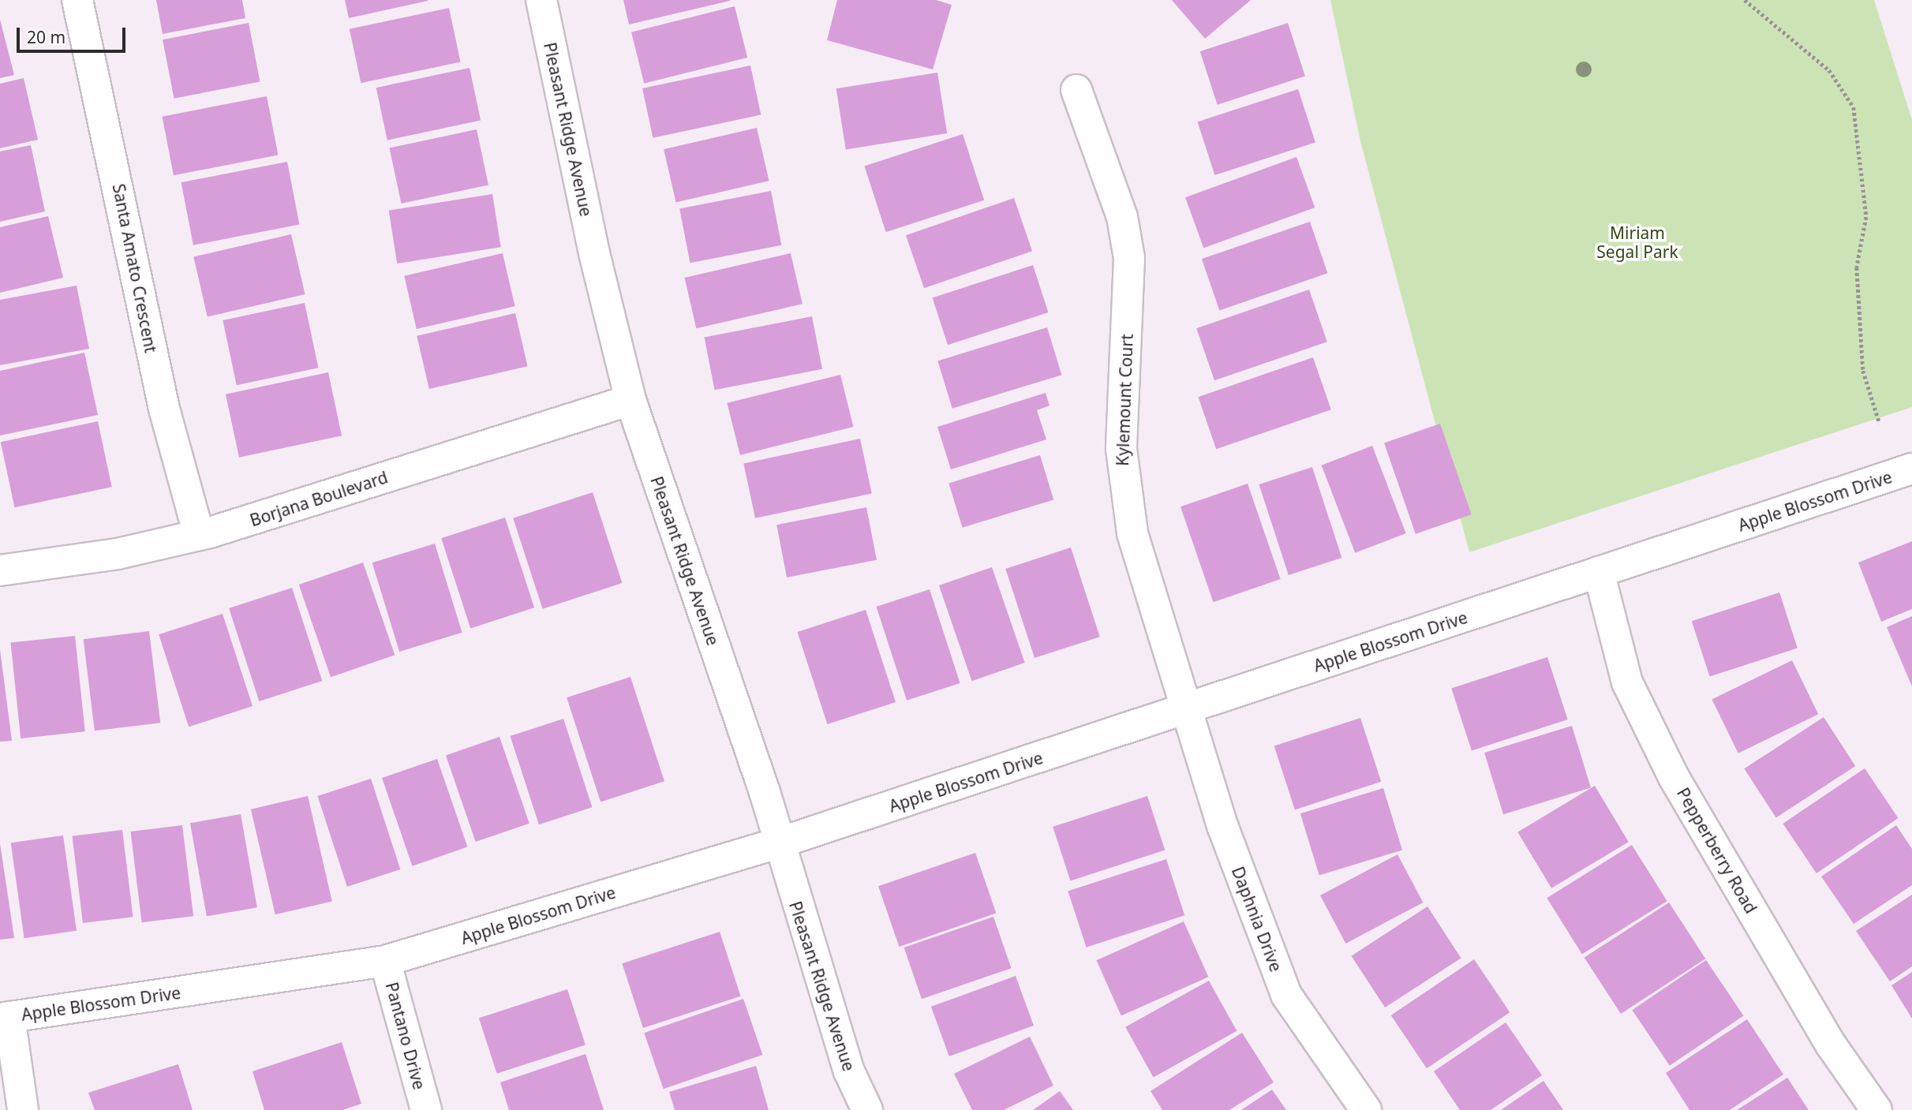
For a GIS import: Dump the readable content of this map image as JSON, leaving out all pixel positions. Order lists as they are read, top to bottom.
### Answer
{
  "streets": {
    "street": [
      "Pleasant Ridge Avenue",
      "Santa Amato Crescent",
      "Kylemount Court",
      "Borjana Boulevard",
      "Apple Blossom Drive",
      "Pepperberry Road",
      "Daphnia Drive",
      "Pantano Drive"
    ]
  },
  "crossings": [
    ["Pleasant Ridge Avenue", "Borjana Boulevard"],
    ["Pleasant Ridge Avenue", "Apple Blossom Drive"],
    ["Santa Amato Crescent", "Borjana Boulevard"],
    ["Kylemount Court", "Apple Blossom Drive"],
    ["Kylemount Court", "Daphnia Drive"],
    ["Apple Blossom Drive", "Pepperberry Road"],
    ["Apple Blossom Drive", "Daphnia Drive"],
    ["Apple Blossom Drive", "Pantano Drive"]
  ],
  "parks": ["Miriam Segal Park"],
  "scale_bar": "20 m"
}
